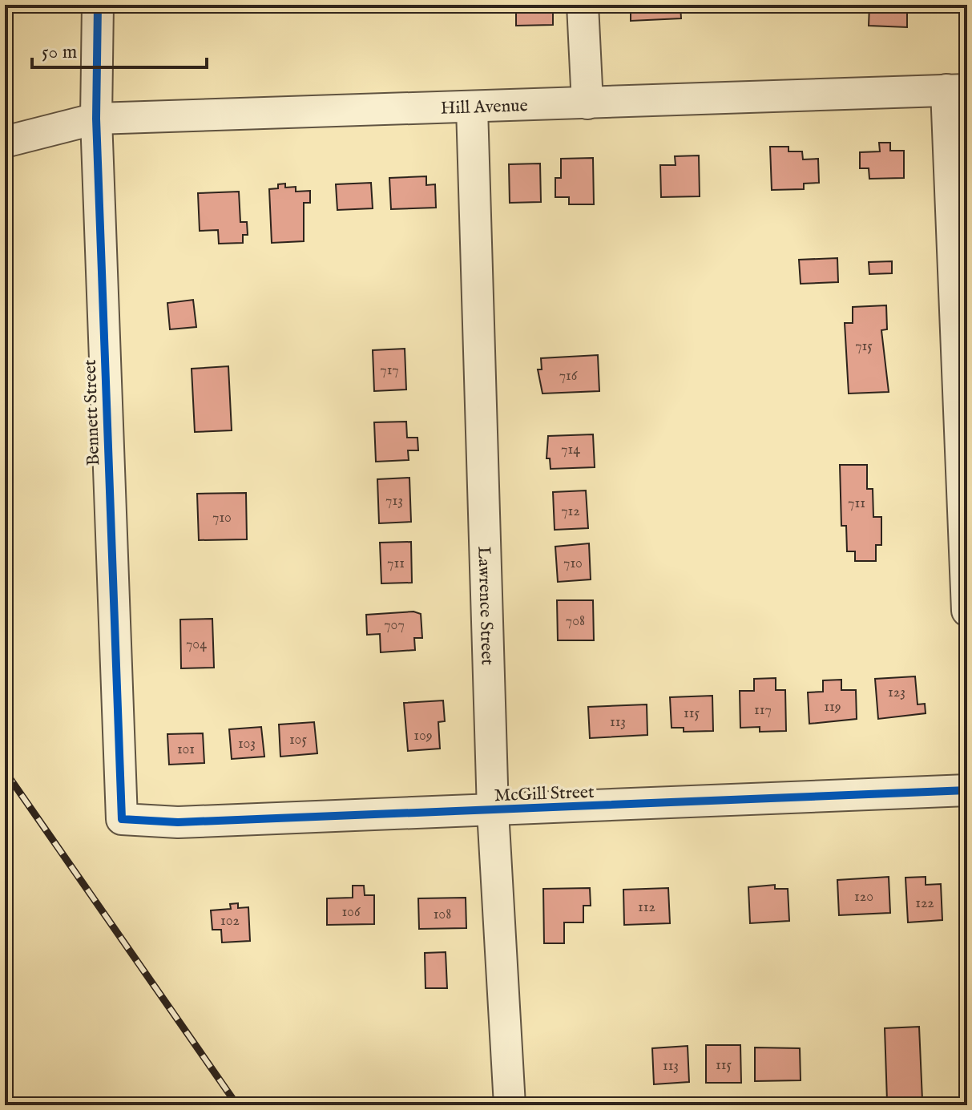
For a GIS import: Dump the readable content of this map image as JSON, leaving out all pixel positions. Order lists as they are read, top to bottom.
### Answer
{
  "streets": {
    "street": [
      "Hill Avenue",
      "Bennett Street",
      "Lawrence Street",
      "McGill Street"
    ]
  },
  "crossings": [
    ["Hill Avenue", "Bennett Street"],
    ["Hill Avenue", "Lawrence Street"],
    ["Bennett Street", "McGill Street"],
    ["Lawrence Street", "McGill Street"]
  ],
  "house_numbers": [
    "715",
    "717",
    "716",
    "714",
    "713",
    "711",
    "712",
    "710",
    "711",
    "710",
    "708",
    "707",
    "704",
    "123",
    "119",
    "117",
    "115",
    "113",
    "109",
    "105",
    "103",
    "101",
    "120",
    "122",
    "112",
    "106",
    "108",
    "102",
    "115",
    "113"
  ],
  "scale_bar": "50 m"
}
